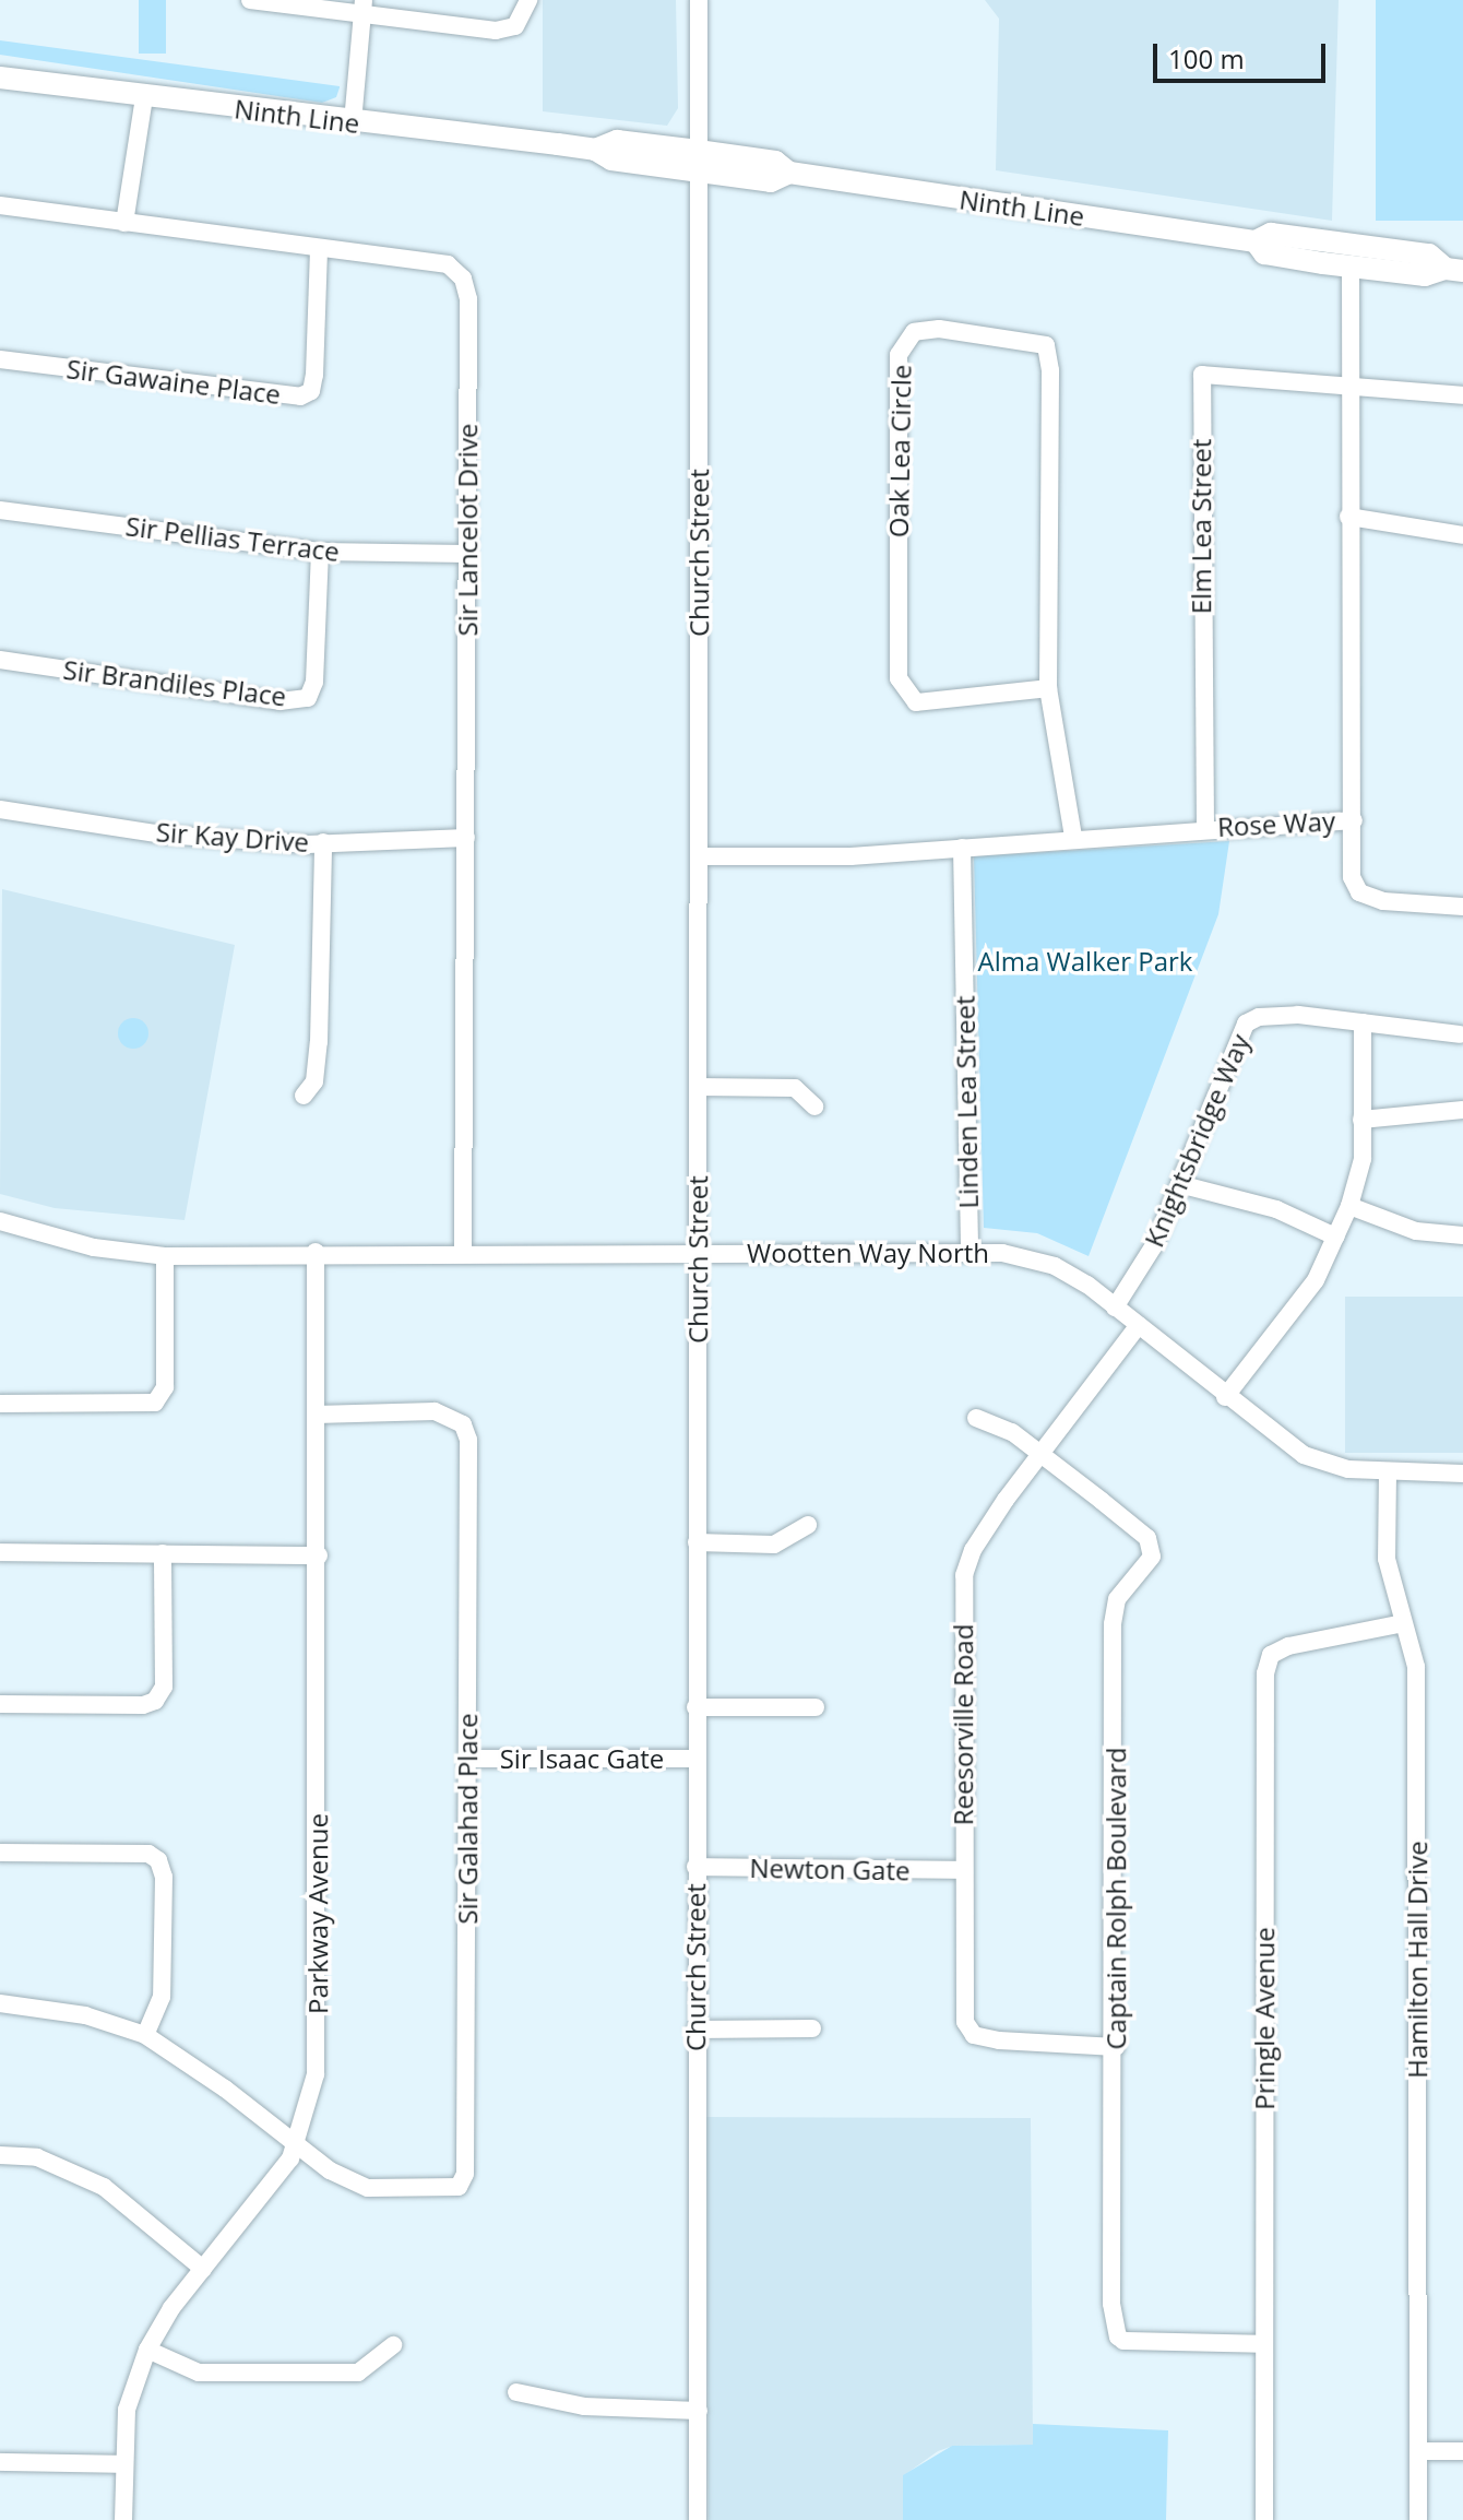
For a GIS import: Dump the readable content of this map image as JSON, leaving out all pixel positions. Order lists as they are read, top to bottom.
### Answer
{
  "streets": {
    "main road": ["Ninth Line"],
    "street": [
      "Sir Gawaine Place",
      "Oak Lea Circle",
      "Elm Lea Street",
      "Sir Lancelot Drive",
      "Sir Pellias Terrace",
      "Church Street",
      "Sir Brandiles Place",
      "Rose Way",
      "Sir Kay Drive",
      "Linden Lea Street",
      "Knightsbridge Way",
      "Wootten Way North",
      "Reesorville Road",
      "Sir Isaac Gate",
      "Sir Galahad Place",
      "Newton Gate",
      "Captain Rolph Boulevard",
      "Parkway Avenue",
      "Hamilton Hall Drive",
      "Pringle Avenue"
    ]
  },
  "crossings": [
    ["Ninth Line", "Church Street"],
    ["Ninth Line", "Rose Way"],
    ["Sir Gawaine Place", "Sir Lancelot Drive"],
    ["Oak Lea Circle", "Rose Way"],
    ["Elm Lea Street", "Rose Way"],
    ["Sir Lancelot Drive", "Sir Pellias Terrace"],
    ["Sir Lancelot Drive", "Sir Kay Drive"],
    ["Sir Lancelot Drive", "Wootten Way North"],
    ["Sir Pellias Terrace", "Sir Brandiles Place"],
    ["Church Street", "Rose Way"],
    ["Church Street", "Wootten Way North"],
    ["Church Street", "Sir Isaac Gate"],
    ["Church Street", "Newton Gate"],
    ["Rose Way", "Linden Lea Street"],
    ["Linden Lea Street", "Wootten Way North"],
    ["Knightsbridge Way", "Wootten Way North"],
    ["Wootten Way North", "Reesorville Road"],
    ["Wootten Way North", "Parkway Avenue"],
    ["Wootten Way North", "Hamilton Hall Drive"],
    ["Reesorville Road", "Newton Gate"],
    ["Reesorville Road", "Captain Rolph Boulevard"],
    ["Sir Isaac Gate", "Sir Galahad Place"],
    ["Sir Galahad Place", "Parkway Avenue"],
    ["Captain Rolph Boulevard", "Pringle Avenue"],
    ["Hamilton Hall Drive", "Pringle Avenue"]
  ],
  "parks": ["Alma Walker Park"],
  "scale_bar": "100 m"
}
